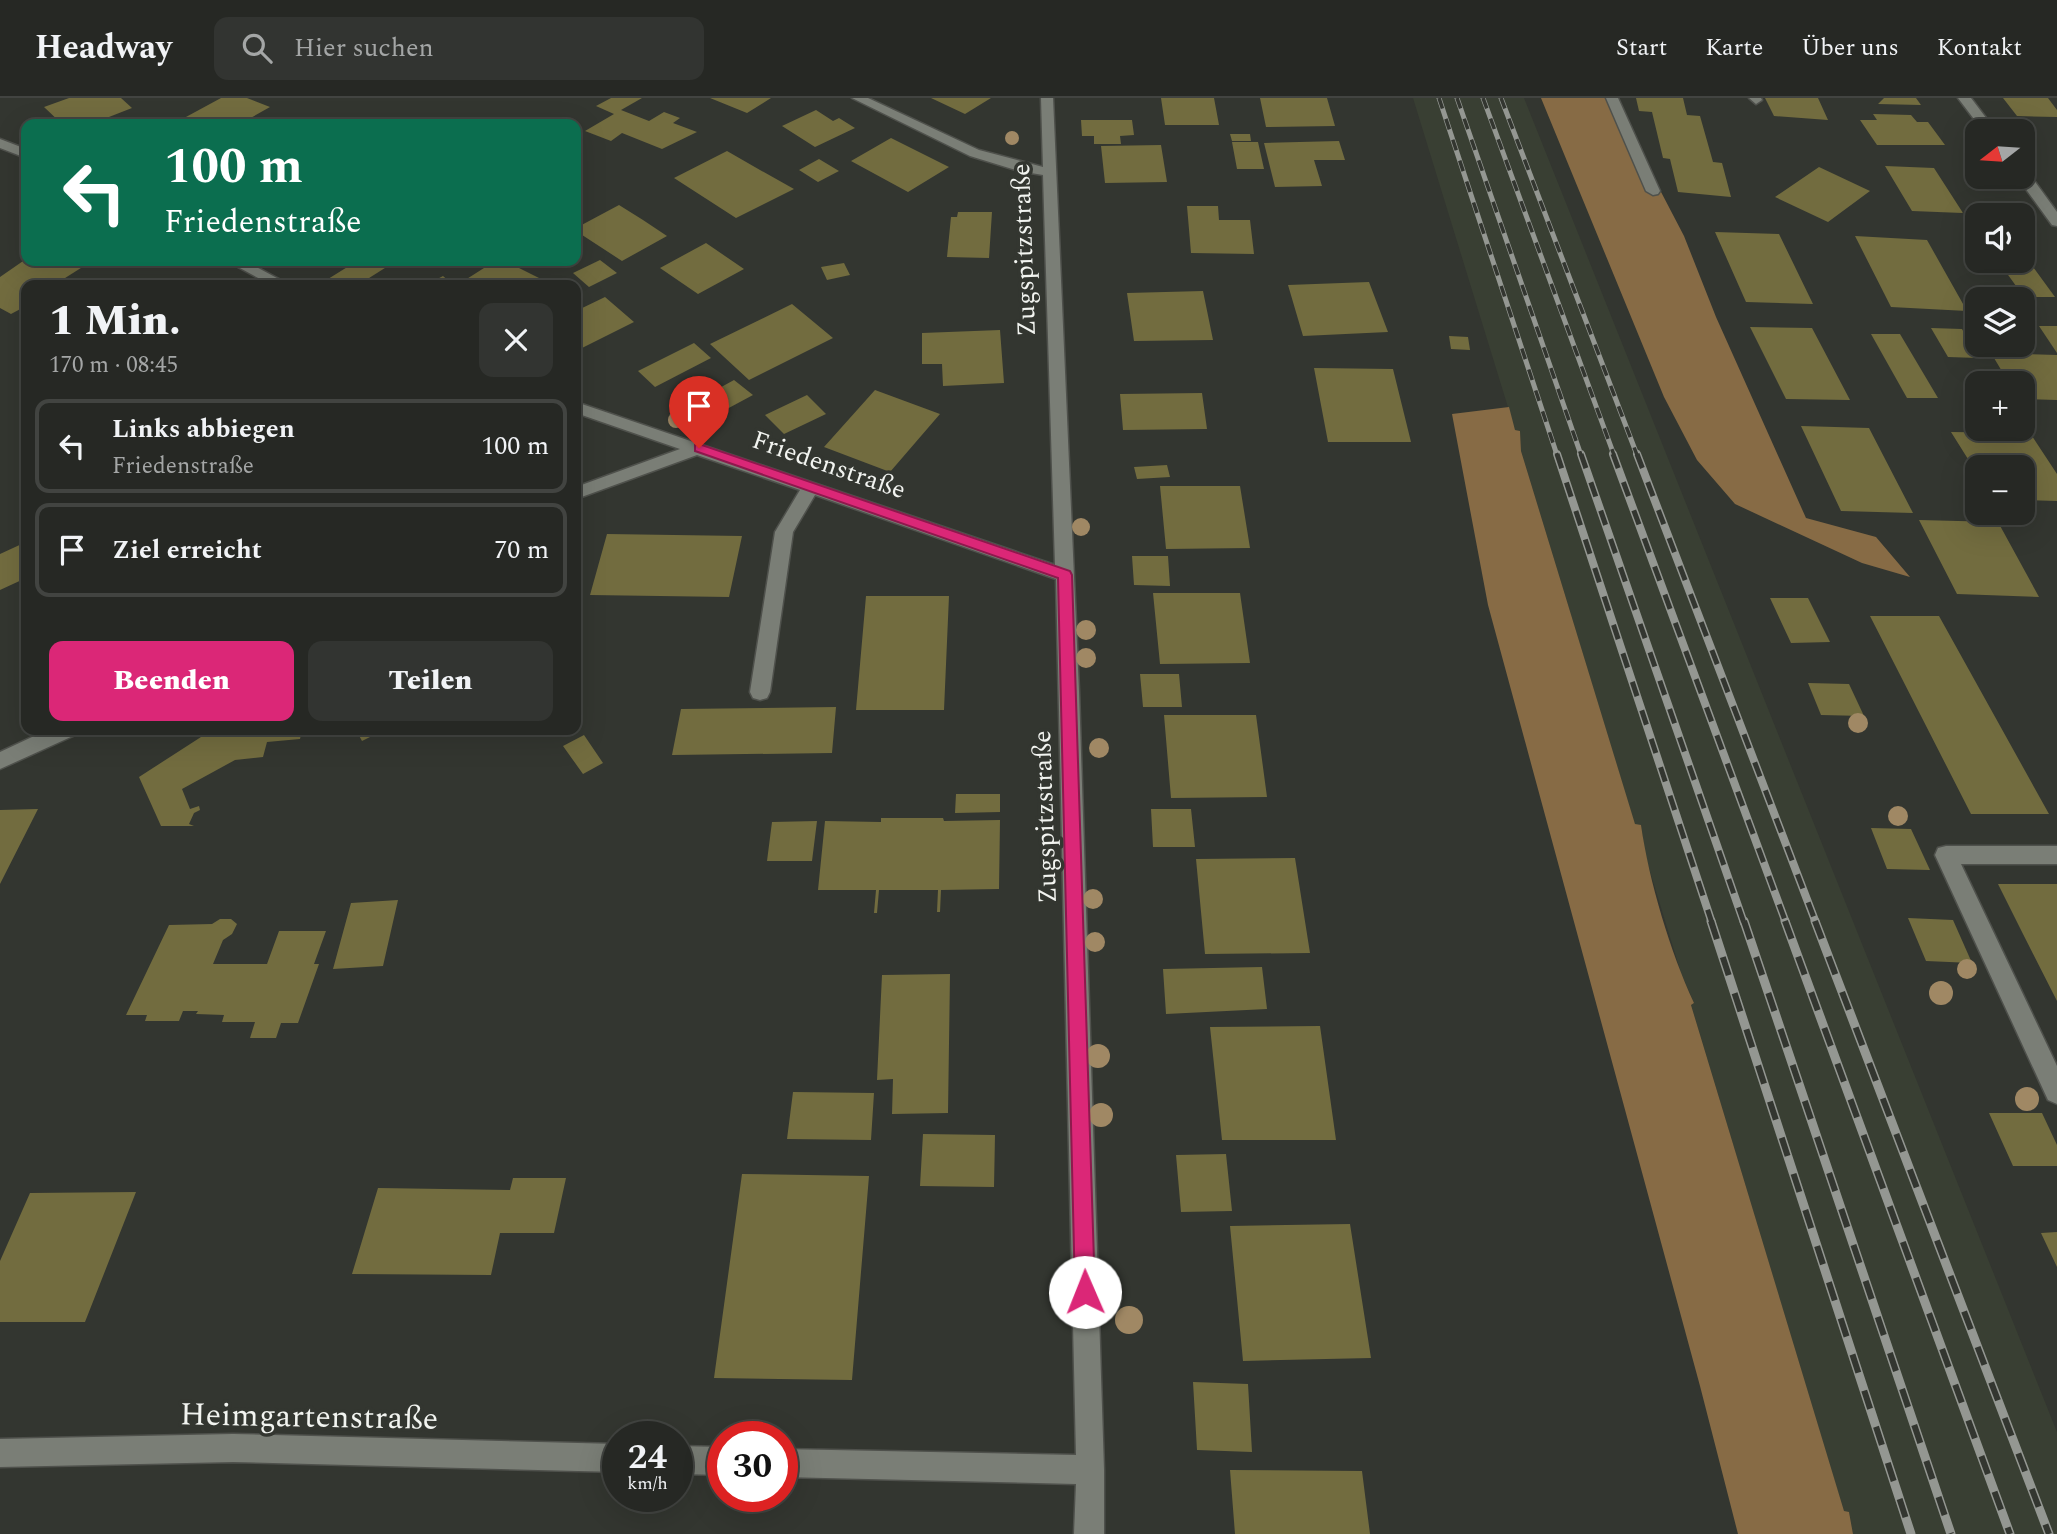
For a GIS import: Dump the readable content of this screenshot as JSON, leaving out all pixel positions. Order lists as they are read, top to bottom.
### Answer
{
  "streets": {
    "street": ["Zugspitzstraße", "Friedenstraße", "Heimgartenstraße"]
  },
  "crossings": [
    ["Zugspitzstraße", "Friedenstraße"]
  ],
  "north": "left",
  "page": {
    "header": "Headway",
    "search": "Hier suchen",
    "nav": [
      "Start",
      "Karte",
      "Über uns",
      "Kontakt"
    ],
    "map_buttons": ["+", "−"],
    "turn": ["100 m", "Friedenstraße"],
    "heading": ["1 Min.", "170 m · 08:45"],
    "list": [
      {
        "name": "Links abbiegen",
        "note": "Friedenstraße",
        "value": "100 m"
      },
      {
        "name": "Ziel erreicht",
        "value": "70 m"
      }
    ],
    "buttons": ["Beenden", "Teilen"],
    "speed": "24 km/h",
    "limit": "30"
  }
}
